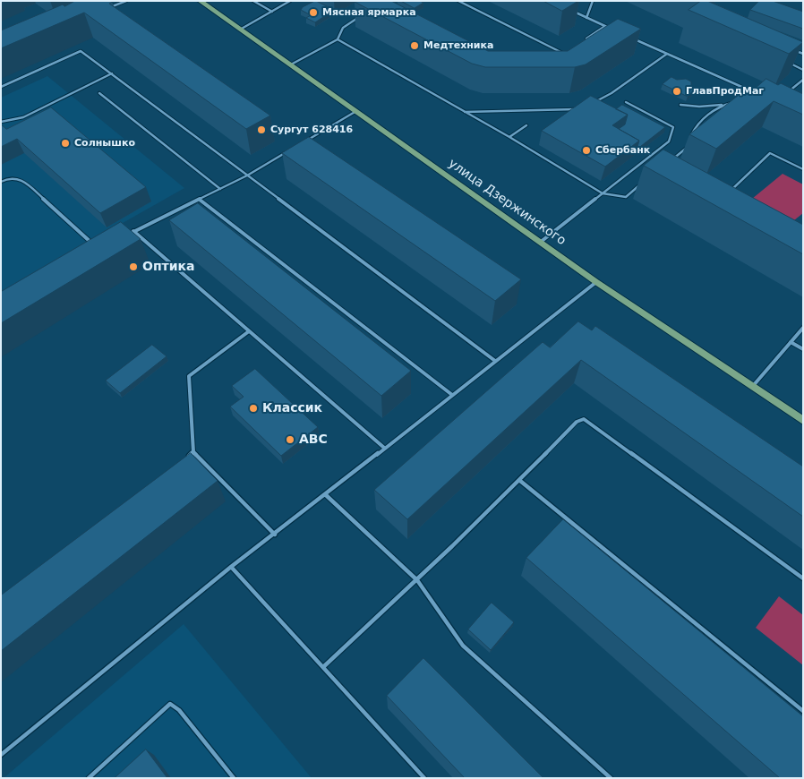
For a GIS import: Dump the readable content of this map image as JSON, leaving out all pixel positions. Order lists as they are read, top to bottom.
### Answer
{
  "streets": {
    "main road": ["улица Дзержинского"]
  },
  "places": [
    "Мясная ярмарка",
    "Медтехника",
    "ГлавПродМаг",
    "Сургут 628416",
    "Солнышко",
    "Сбербанк",
    "Оптика",
    "Классик",
    "ABC"
  ]
}
